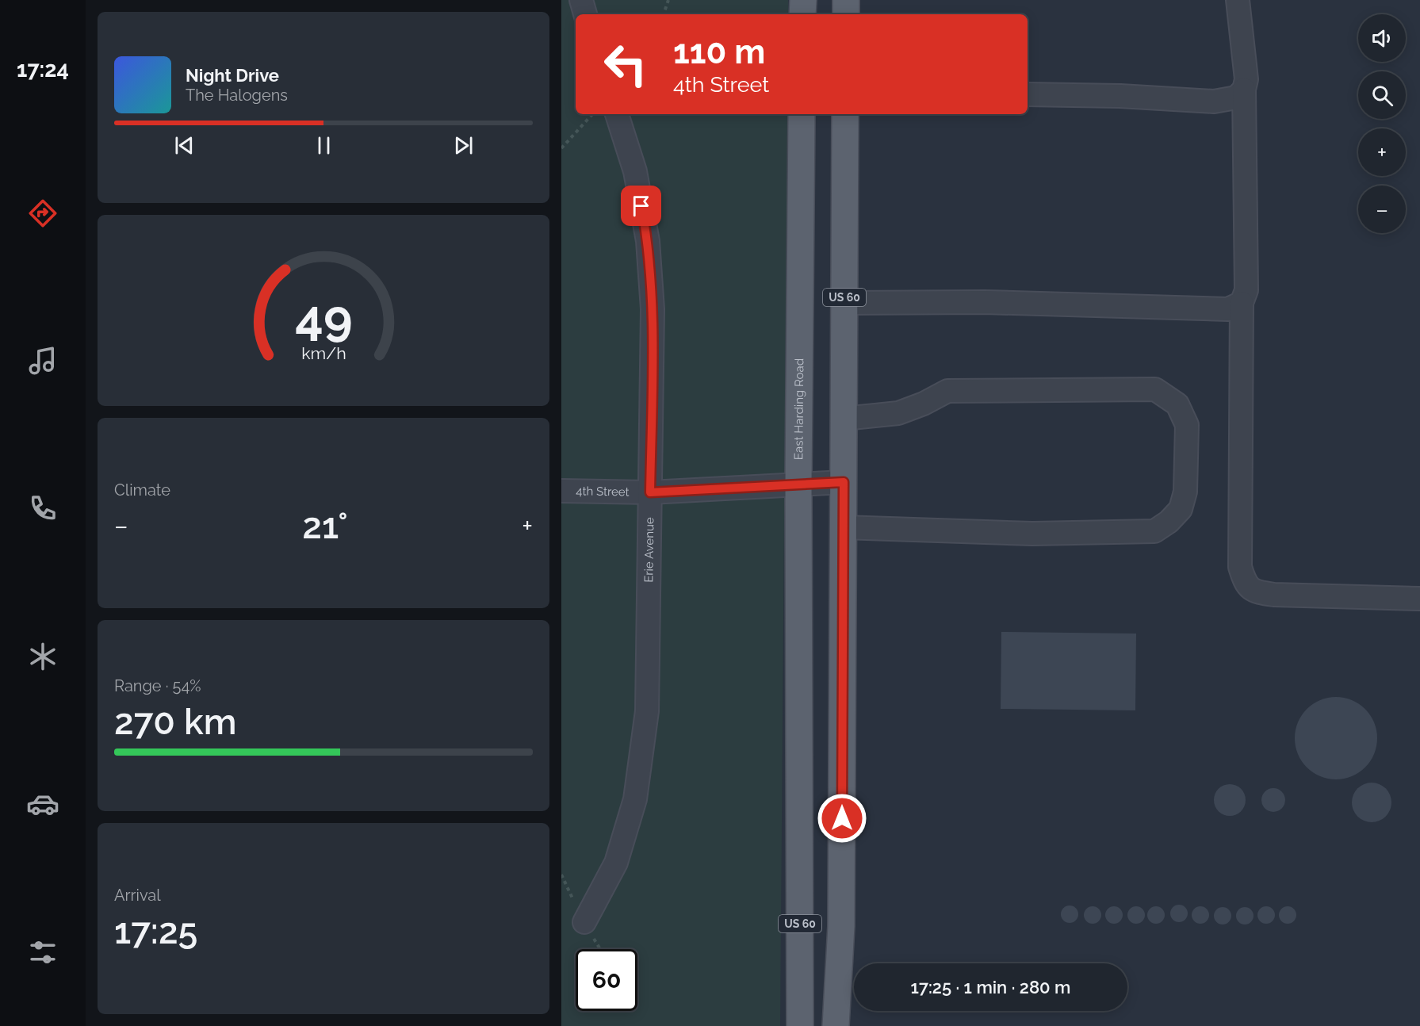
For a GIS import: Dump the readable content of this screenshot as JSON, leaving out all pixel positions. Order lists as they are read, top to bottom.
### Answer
{
  "streets": {
    "main road": ["US 60", "East Harding Road"],
    "street": ["4th Street", "Erie Avenue"]
  },
  "crossings": [
    ["US 60", "4th Street"],
    ["East Harding Road", "4th Street"],
    ["4th Street", "Erie Avenue"]
  ],
  "page": {
    "tabs": "17:24",
    "map_buttons": ["+", "−"],
    "turn": ["110 m", "4th Street"],
    "song": ["Night Drive", "The Halogens"],
    "tile": [
      "Climate",
      ["Range · 54%", "270 km"],
      ["Arrival", "17:25"]
    ],
    "heat": ["−", "21°", "+"],
    "limit": "60",
    "trip": "17:25 · 1 min · 280 m",
    "gauge": ["49", "km/h"]
  }
}
